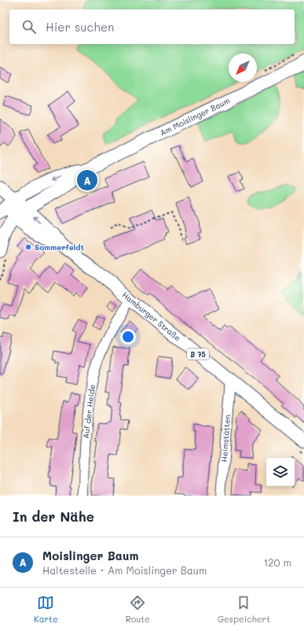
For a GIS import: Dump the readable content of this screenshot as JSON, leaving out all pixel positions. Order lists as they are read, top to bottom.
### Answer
{
  "streets": {
    "main road": ["Am Moislinger Baum", "Hamburger Straße", "B 75"],
    "street": ["Auf der Heide", "Heimstätten"]
  },
  "crossings": [
    ["Am Moislinger Baum", "Hamburger Straße"],
    ["Am Moislinger Baum", "B 75"],
    ["Hamburger Straße", "B 75"],
    ["Hamburger Straße", "Auf der Heide"],
    ["Hamburger Straße", "Heimstätten"]
  ],
  "places": ["Sommerfeldt"],
  "north": "bottom left",
  "page": {
    "search": "Hier suchen",
    "pins": "A",
    "heading": "In der Nähe",
    "list": [
      {
        "mark": "A",
        "name": "Moislinger Baum",
        "note": "Haltestelle · Am Moislinger Baum",
        "value": "120 m"
      }
    ],
    "nav": ["Karte", "Route", "Gespeichert"]
  }
}
